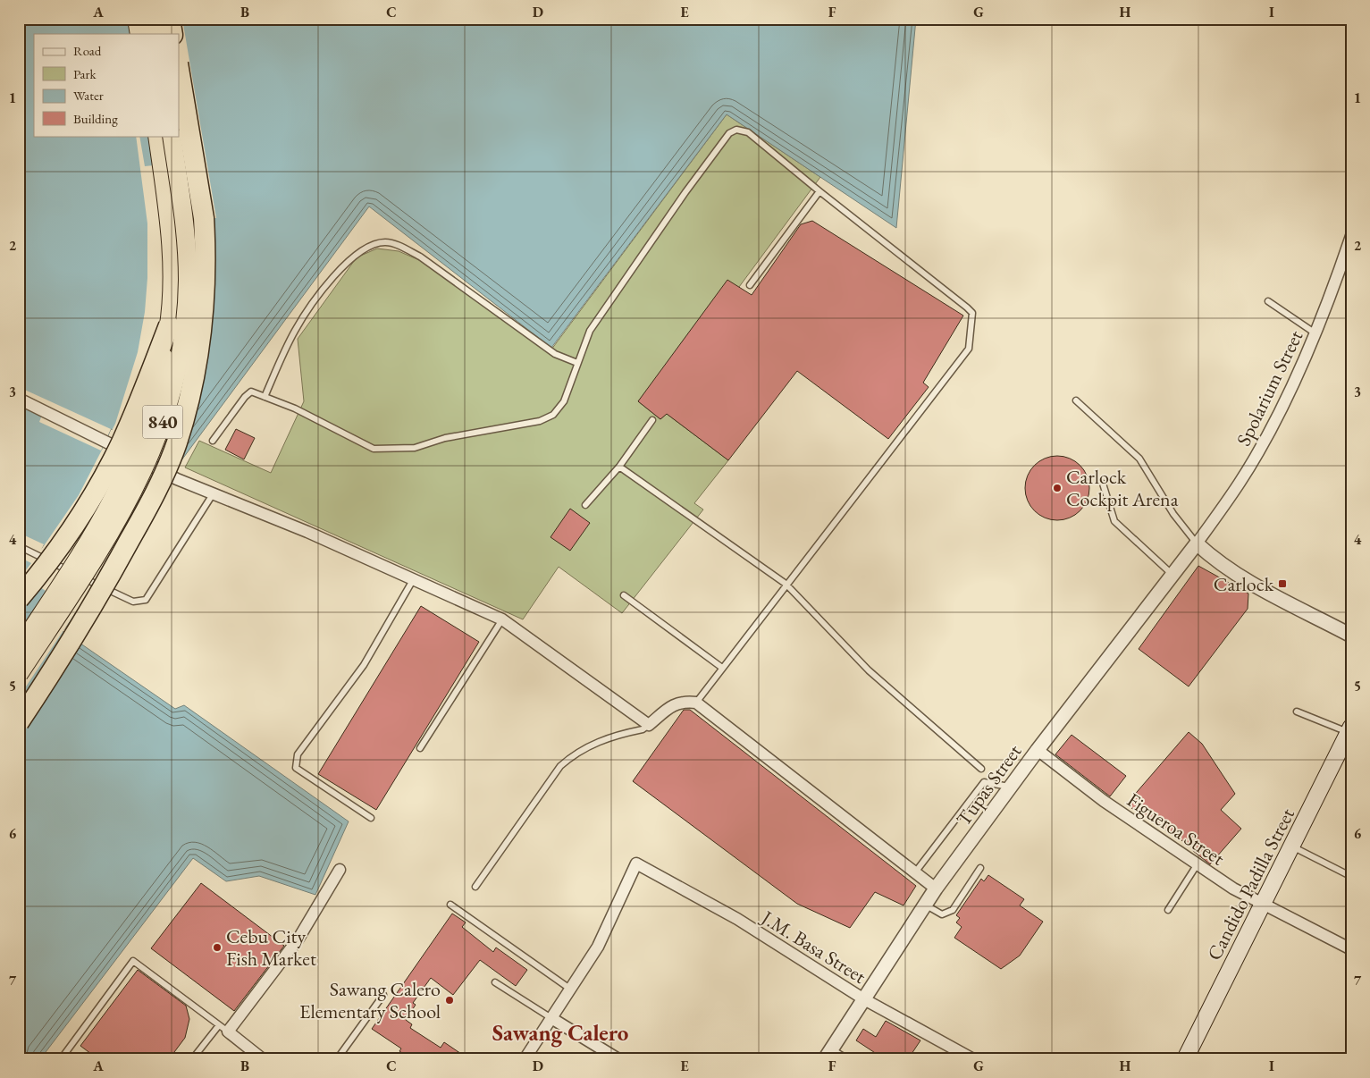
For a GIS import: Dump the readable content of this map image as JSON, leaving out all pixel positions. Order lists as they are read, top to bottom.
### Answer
{
  "streets": {
    "highway": ["840"],
    "main road": ["Candido Padilla Street"],
    "street": [
      "Spolarium Street",
      "Tupas Street",
      "Figueroa Street",
      "J.M. Basa Street"
    ]
  },
  "crossings": [
    ["Spolarium Street", "Tupas Street"],
    ["Tupas Street", "Figueroa Street"],
    ["Tupas Street", "J.M. Basa Street"],
    ["Figueroa Street", "Candido Padilla Street"]
  ],
  "districts": ["Sawang Calero"],
  "places": {
    "other": ["Carlock Cockpit Arena", "Cebu City Fish Market", "Sawang Calero Elementary School"],
    "transit": ["Carlock"]
  },
  "legend": [
    "Road",
    "Park",
    "Water",
    "Building"
  ],
  "grid": {
    "columns": [
      "A",
      "B",
      "C",
      "D",
      "E",
      "F",
      "G",
      "H",
      "I"
    ],
    "rows": [
      "1",
      "2",
      "3",
      "4",
      "5",
      "6",
      "7"
    ]
  }
}
